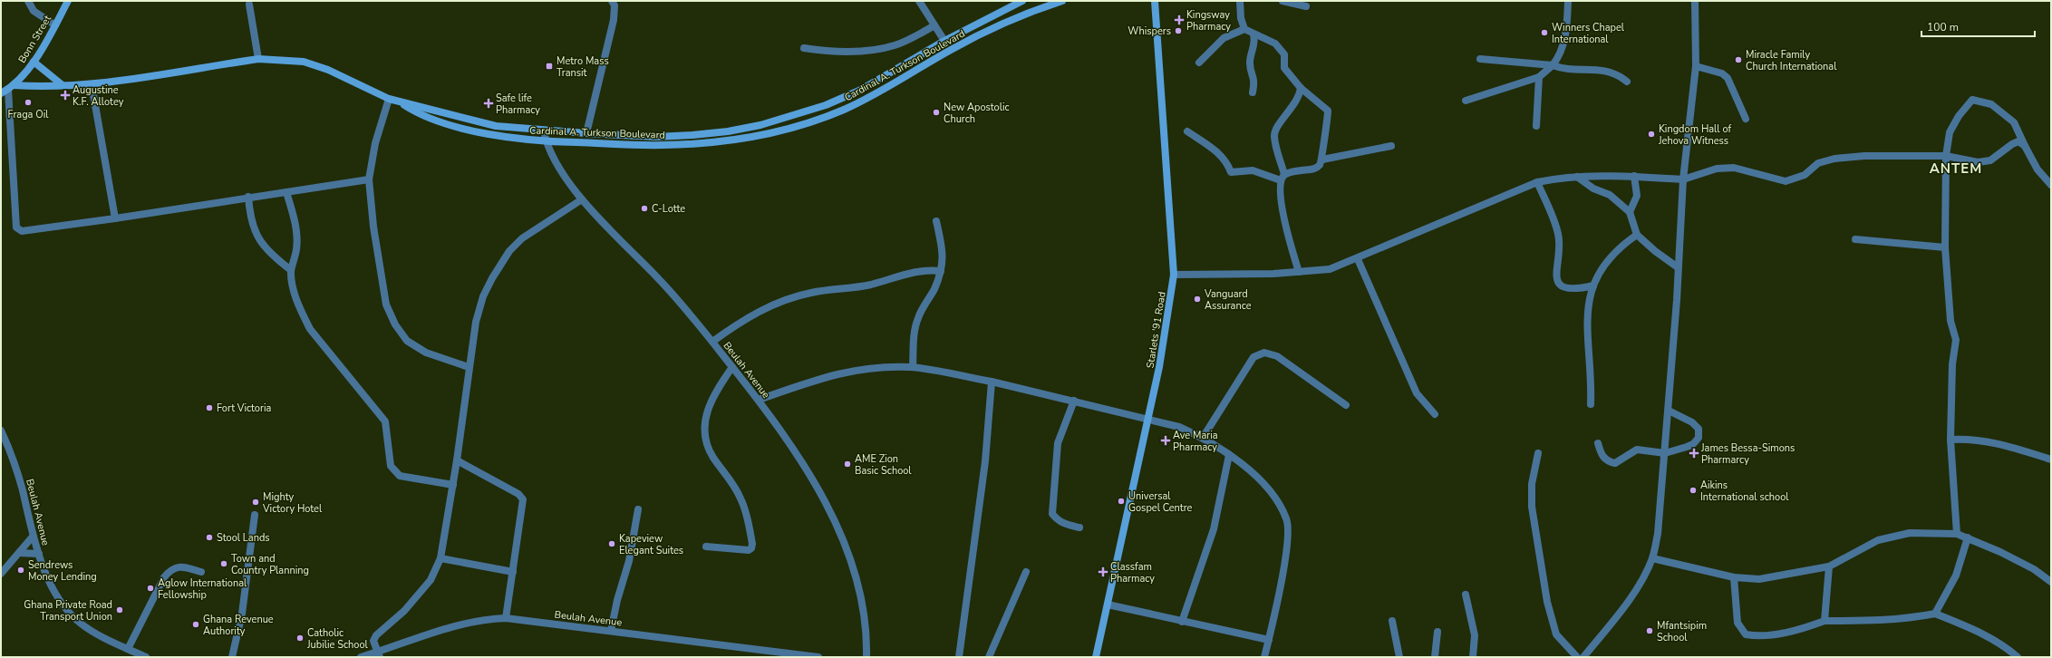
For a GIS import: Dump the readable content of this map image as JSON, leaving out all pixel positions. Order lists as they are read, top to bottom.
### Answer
{
  "streets": {
    "street": [
      "Bonn Street",
      "Cardinal A. Turkson Boulevard",
      "Starlets '91 Road",
      "Beulah Avenue"
    ]
  },
  "crossings": [
    ["Cardinal A. Turkson Boulevard", "Beulah Avenue"]
  ],
  "districts": ["ANTEM"],
  "places": {
    "health": [
      "Kingsway Pharmacy",
      "Augustine K.F. Allotey",
      "Safe life Pharmacy",
      "Ave Maria Pharmacy",
      "James Bessa-Simons Pharmarcy",
      "Classfam Pharmacy"
    ],
    "other": [
      "Whispers",
      "Winners Chapel International",
      "Miracle Family Church International",
      "Fraga Oil",
      "New Apostolic Church",
      "Kingdom Hall of Jehova Witness",
      "C-Lotte",
      "Vanguard Assurance",
      "Fort Victoria",
      "AME Zion Basic School",
      "Aikins International school",
      "Universal Gospel Centre",
      "Mighty Victory Hotel",
      "Stool Lands",
      "Kapeview Elegant Suites",
      "Town and Country Planning",
      "Sendrews Money Lending",
      "Aglow International Fellowship",
      "Ghana Private Road Transport Union",
      "Ghana Revenue Authority",
      "Mfantsipim School",
      "Catholic Jubilie School"
    ],
    "transit": ["Metro Mass Transit"]
  },
  "scale_bar": "100 m"
}
